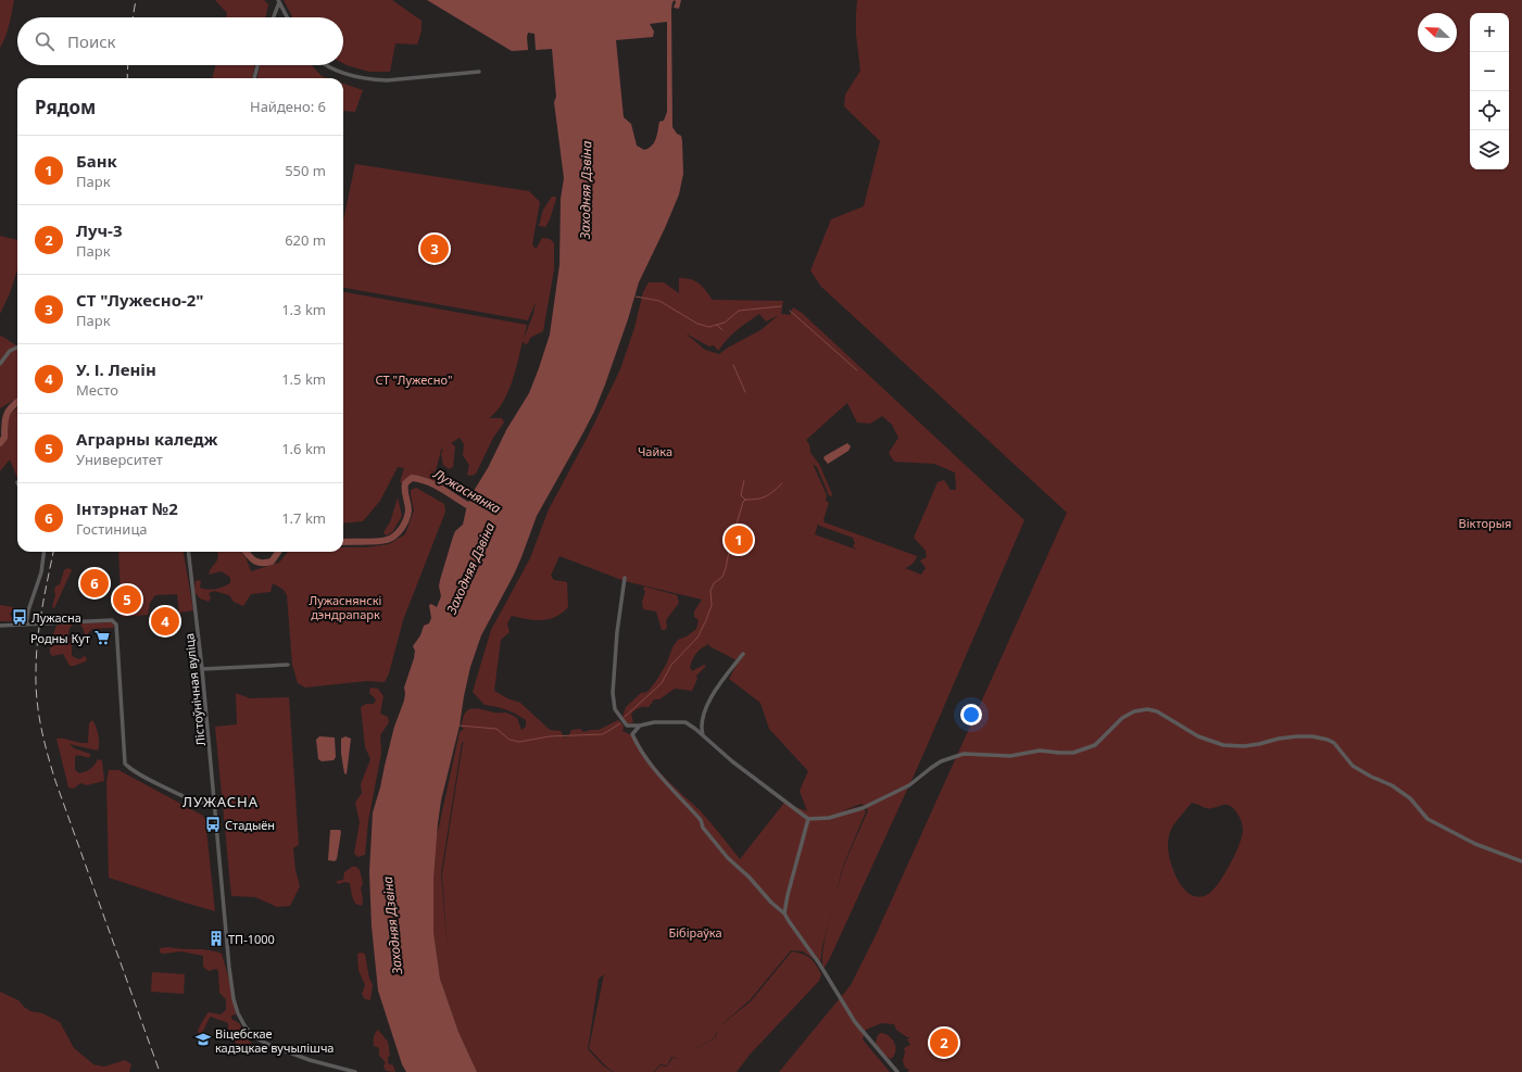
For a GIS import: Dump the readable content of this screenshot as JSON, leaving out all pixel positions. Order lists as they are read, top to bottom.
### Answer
{
  "streets": {
    "street": ["Лістоўнічная вуліца"]
  },
  "districts": ["ЛУЖАСНА"],
  "water": ["Заходняя Дзвіна", "Лужаснянка"],
  "parks": [
    "СТ \"Лужесно\"",
    "Чайка",
    "Вікторыя",
    "Лужаснянскі дэндрапарк",
    "Бібіраўка"
  ],
  "places": {
    "bus stop": ["Лужасна", "Стадыён"],
    "supermarket": ["Родны Кут"],
    "building": ["ТП-1000"],
    "school or university": ["Віцебскае кадэцкае вучылішча"]
  },
  "north": "top left",
  "page": {
    "map_buttons": ["+", "−"],
    "search": "Поиск",
    "heading": ["Рядом", "Найдено: 6"],
    "list": [
      {
        "mark": "1",
        "name": "Банк",
        "note": "Парк",
        "value": "550 m"
      },
      {
        "mark": "2",
        "name": "Луч-3",
        "note": "Парк",
        "value": "620 m"
      },
      {
        "mark": "3",
        "name": "СТ \"Лужесно-2\"",
        "note": "Парк",
        "value": "1.3 km"
      },
      {
        "mark": "4",
        "name": "У. І. Ленін",
        "note": "Место",
        "value": "1.5 km"
      },
      {
        "mark": "5",
        "name": "Аграрны каледж",
        "note": "Университет",
        "value": "1.6 km"
      },
      {
        "mark": "6",
        "name": "Інтэрнат №2",
        "note": "Гостиница",
        "value": "1.7 km"
      }
    ],
    "pins": [
      "3",
      "1",
      "6",
      "5",
      "4",
      "2"
    ]
  }
}
